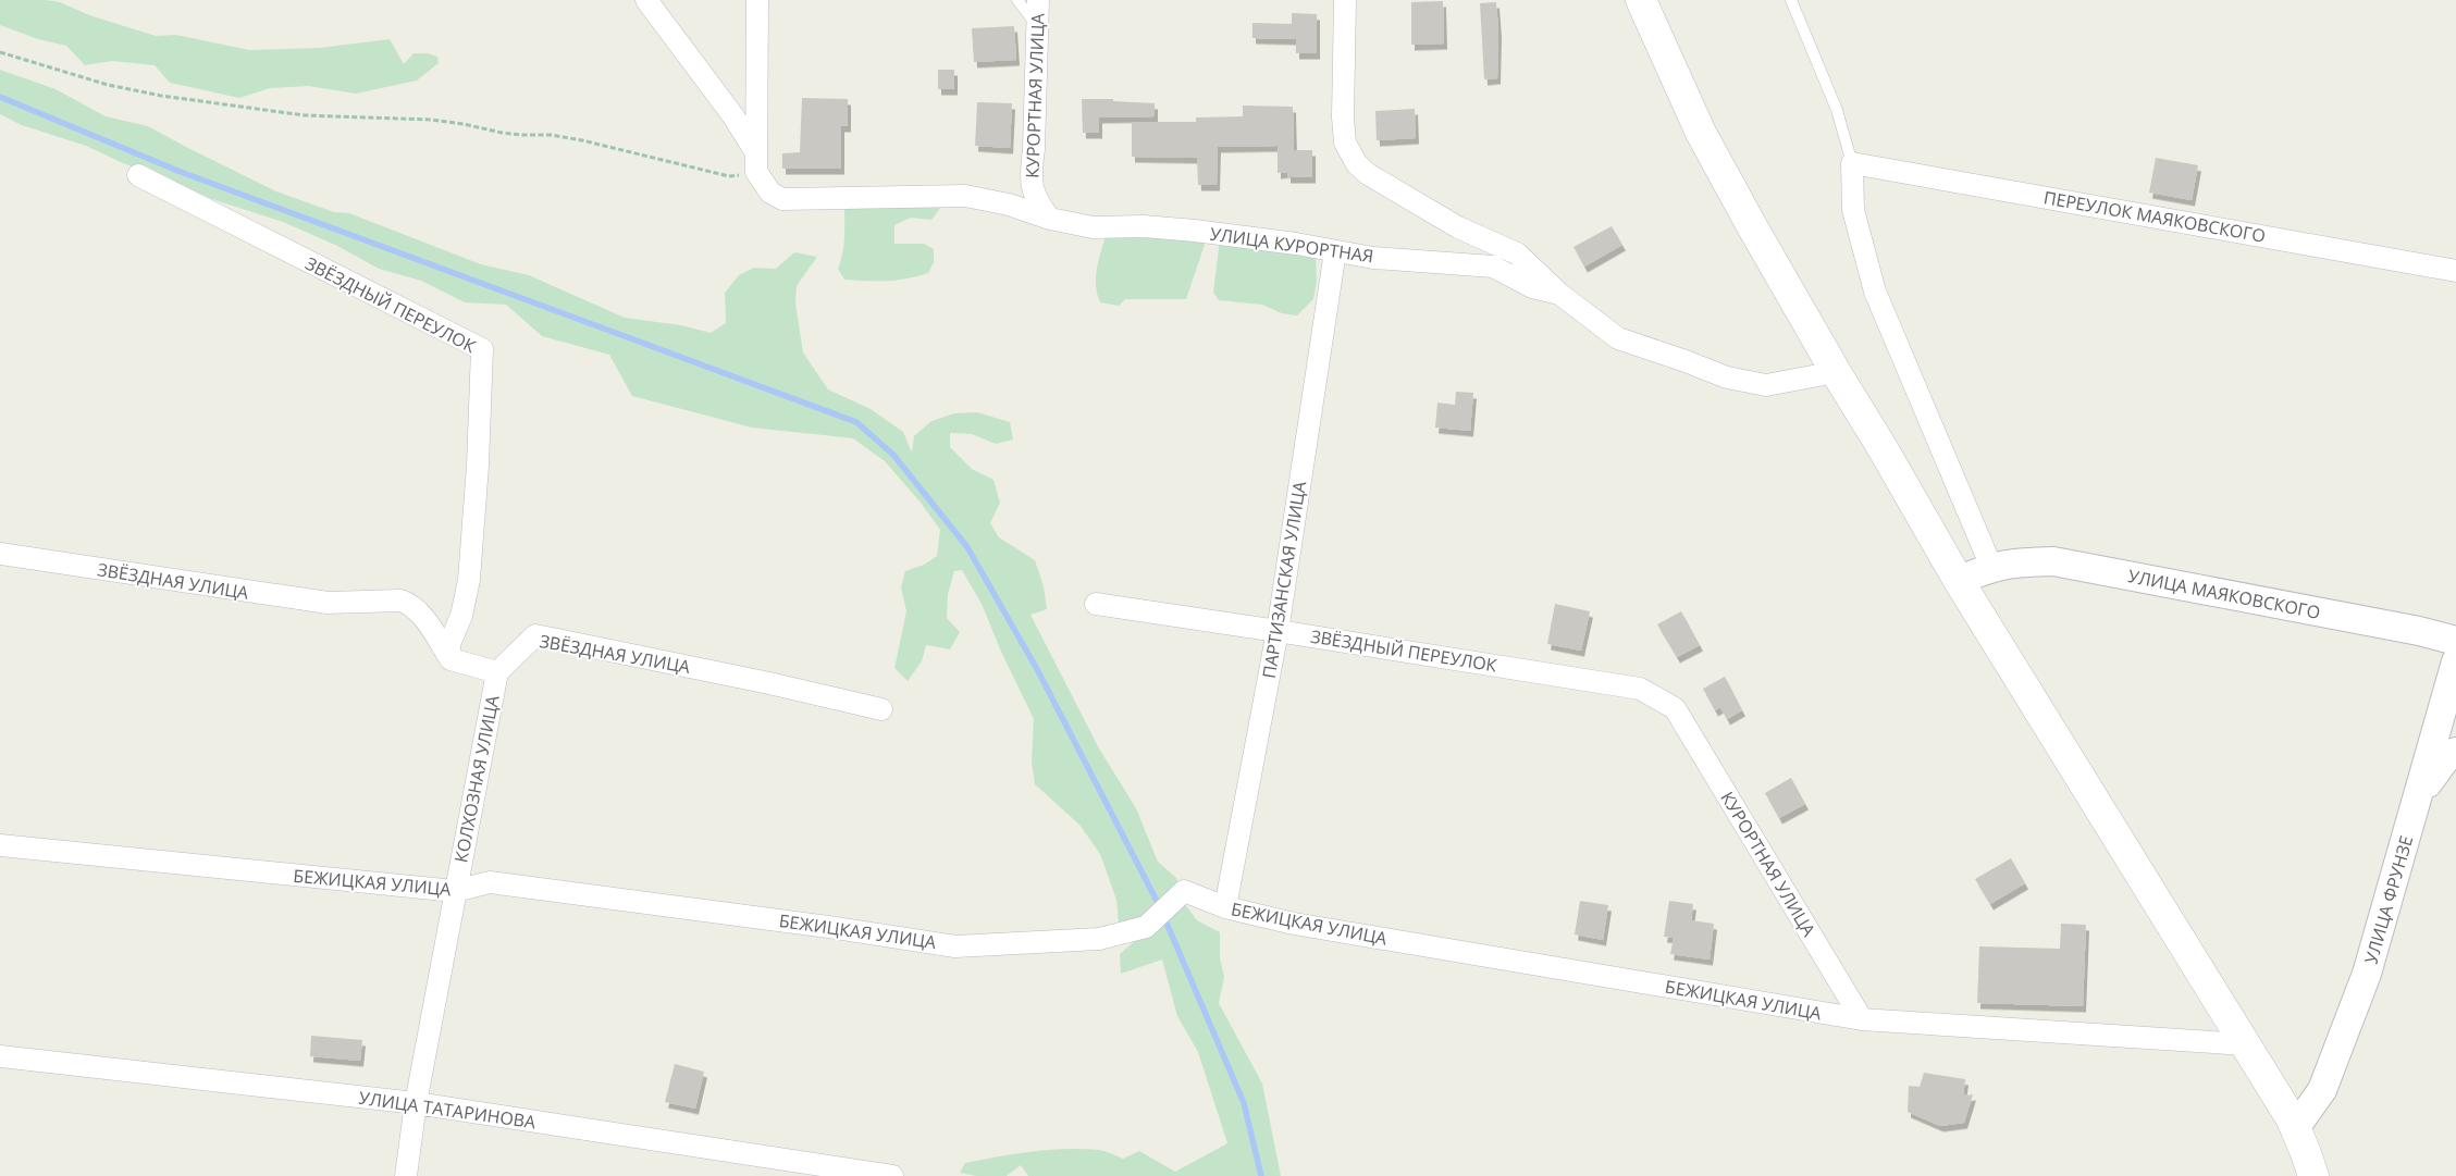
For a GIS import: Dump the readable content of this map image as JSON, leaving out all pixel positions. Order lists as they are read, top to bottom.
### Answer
{
  "streets": {
    "street": [
      "КУРОРТНАЯ УЛИЦА",
      "ПЕРЕУЛОК МАЯКОВСКОГО",
      "УЛИЦА КУРОРТНАЯ",
      "ЗВЁЗДНЫЙ ПЕРЕУЛОК",
      "ПАРТИЗАНСКАЯ УЛИЦА",
      "ЗВЁЗДНАЯ УЛИЦА",
      "УЛИЦА МАЯКОВСКОГО",
      "КОЛХОЗНАЯ УЛИЦА",
      "БЕЖИЦКАЯ УЛИЦА",
      "УЛИЦА ФРУНЗЕ",
      "УЛИЦА ТАТАРИНОВА"
    ]
  },
  "crossings": [
    ["КУРОРТНАЯ УЛИЦА", "УЛИЦА КУРОРТНАЯ"],
    ["КУРОРТНАЯ УЛИЦА", "ЗВЁЗДНЫЙ ПЕРЕУЛОК"],
    ["КУРОРТНАЯ УЛИЦА", "БЕЖИЦКАЯ УЛИЦА"],
    ["УЛИЦА КУРОРТНАЯ", "ПАРТИЗАНСКАЯ УЛИЦА"],
    ["ЗВЁЗДНЫЙ ПЕРЕУЛОК", "ПАРТИЗАНСКАЯ УЛИЦА"],
    ["ЗВЁЗДНЫЙ ПЕРЕУЛОК", "ЗВЁЗДНАЯ УЛИЦА"],
    ["ПАРТИЗАНСКАЯ УЛИЦА", "БЕЖИЦКАЯ УЛИЦА"],
    ["ЗВЁЗДНАЯ УЛИЦА", "КОЛХОЗНАЯ УЛИЦА"],
    ["КОЛХОЗНАЯ УЛИЦА", "БЕЖИЦКАЯ УЛИЦА"],
    ["КОЛХОЗНАЯ УЛИЦА", "УЛИЦА ТАТАРИНОВА"]
  ]
}
